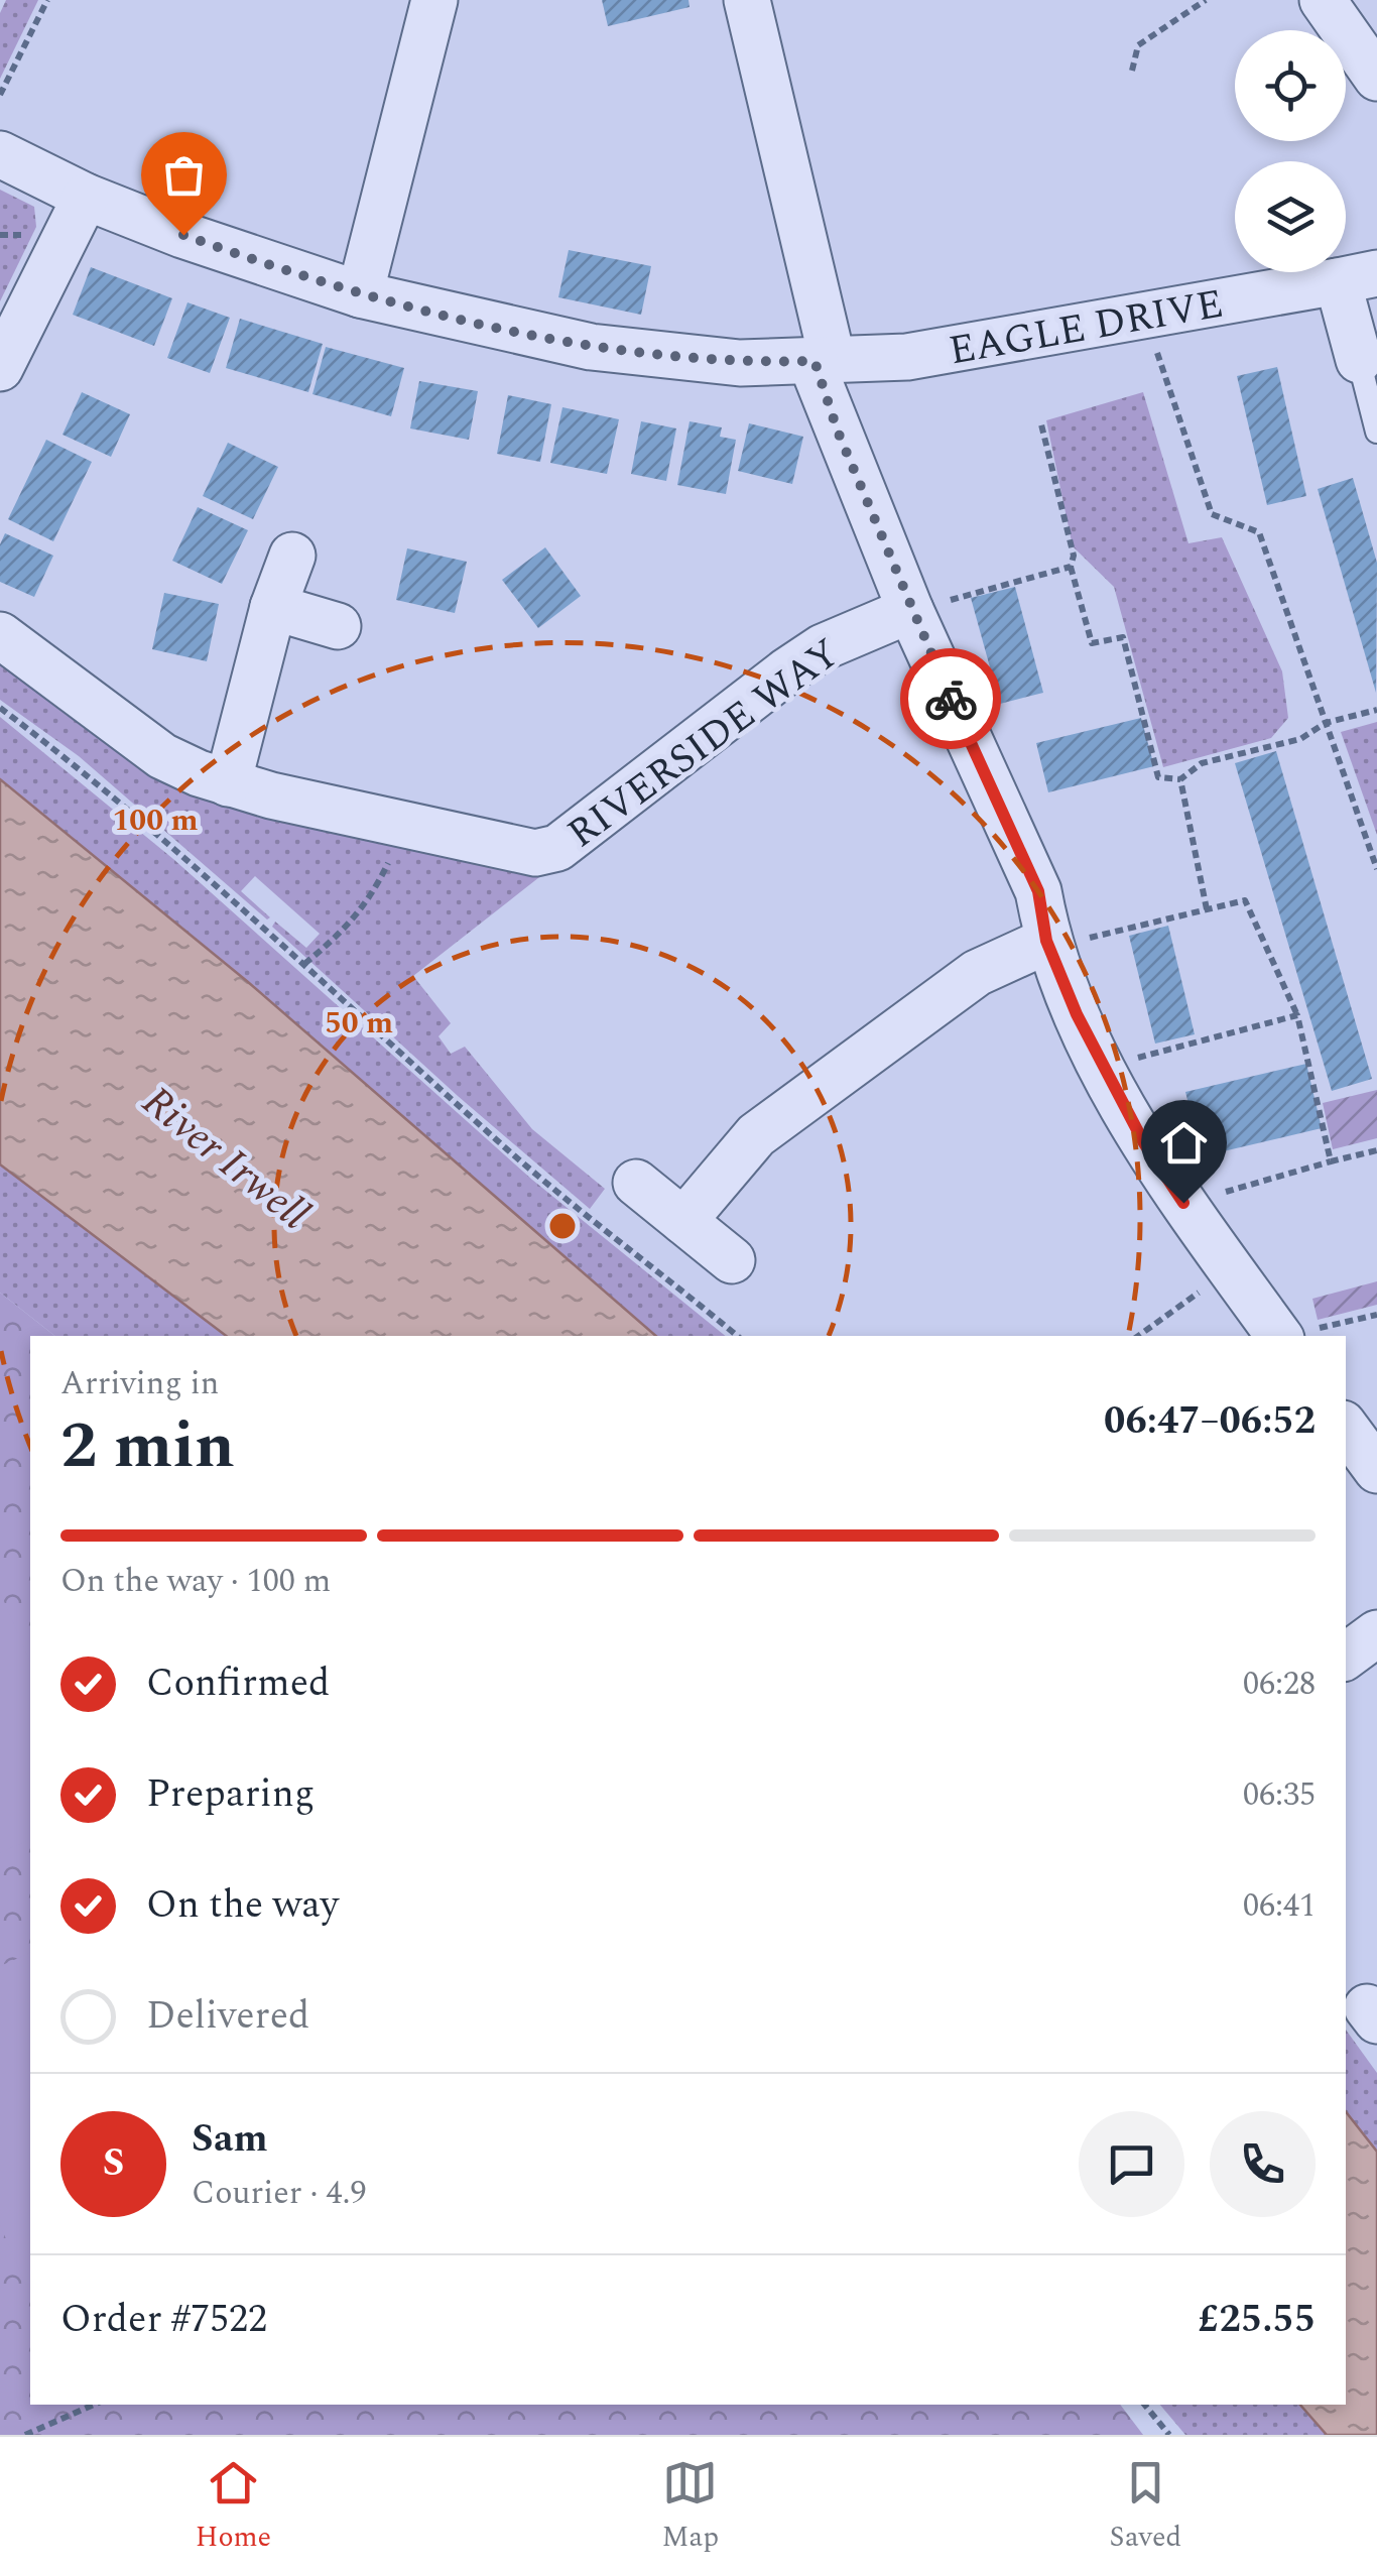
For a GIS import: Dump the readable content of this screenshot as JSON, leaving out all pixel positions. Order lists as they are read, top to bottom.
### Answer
{
  "streets": {
    "street": ["EAGLE DRIVE", "RIVERSIDE WAY"]
  },
  "water": ["River Irwell"],
  "page": {
    "heading": ["2 min", "Arriving in", "06:47–06:52"],
    "panel": [
      "Sam",
      "Courier · 4.9",
      "Order #7522",
      "£25.55"
    ],
    "bar": "On the way · 100 m",
    "list": [
      ["Confirmed", "06:28"],
      ["Preparing", "06:35"],
      ["On the way", "06:41"],
      "Delivered"
    ],
    "round": "S",
    "tabs": ["Home", "Map", "Saved"]
  },
  "rings": ["100 m", "50 m"]
}
